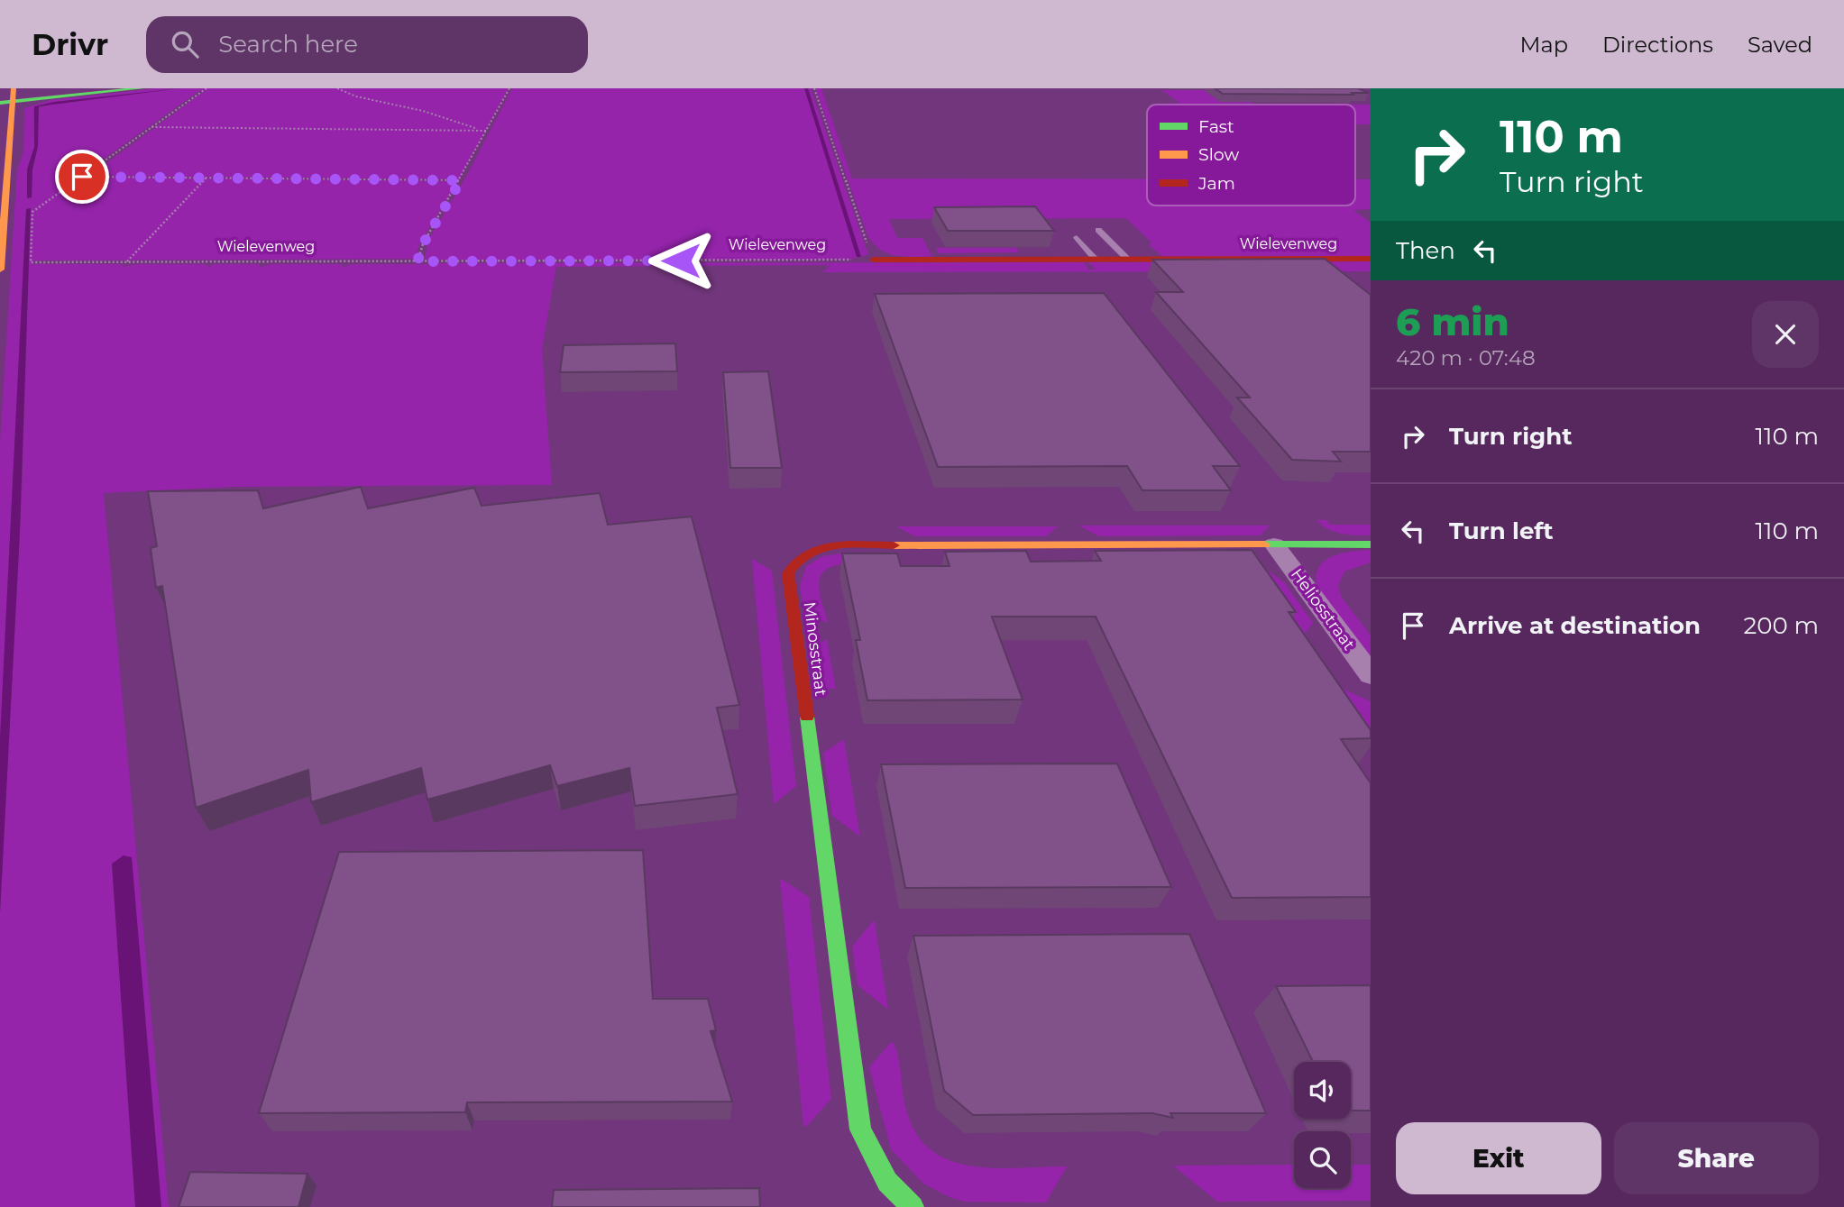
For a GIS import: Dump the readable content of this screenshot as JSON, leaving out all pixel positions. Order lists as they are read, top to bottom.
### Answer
{
  "streets": {
    "street": ["Wielevenweg", "Heliosstraat", "Minosstraat"]
  },
  "crossings": [
    ["Heliosstraat", "Minosstraat"]
  ],
  "legend": ["Fast", "Slow", "Jam"],
  "page": {
    "header": "Drivr",
    "search": "Search here",
    "nav": ["Map", "Directions", "Saved"],
    "turn": ["110 m", "Turn right"],
    "then": "Then",
    "heading": ["6 min", "420 m · 07:48"],
    "list": [
      {
        "name": "Turn right",
        "value": "110 m"
      },
      {
        "name": "Turn left",
        "value": "110 m"
      },
      {
        "name": "Arrive at destination",
        "value": "200 m"
      }
    ],
    "buttons": ["Exit", "Share"]
  }
}
